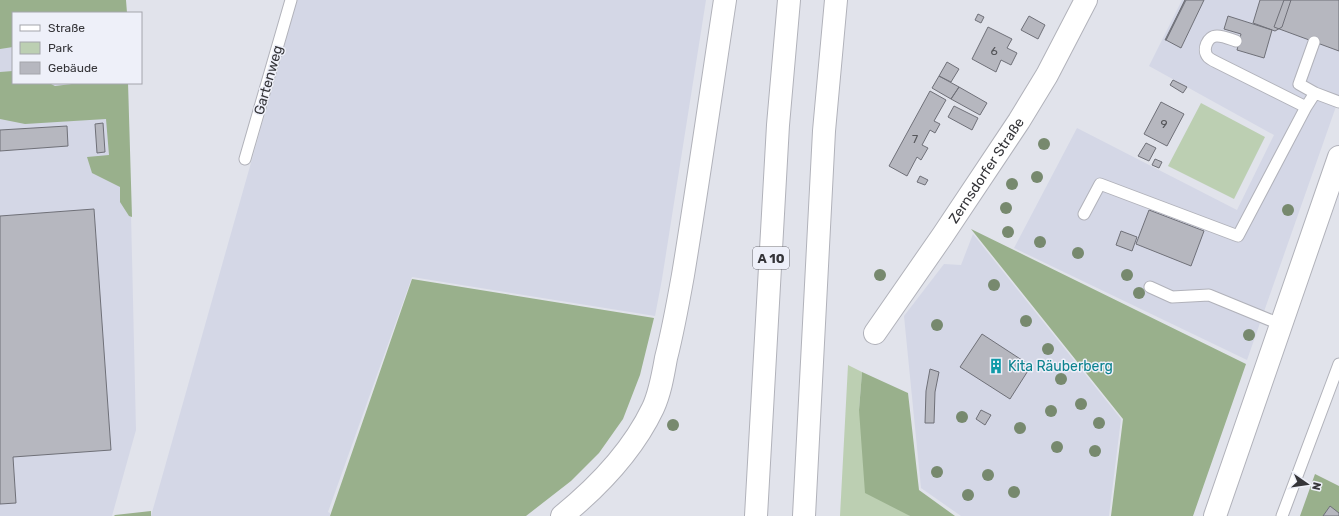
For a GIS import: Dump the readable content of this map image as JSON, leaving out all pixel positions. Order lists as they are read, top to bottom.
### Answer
{
  "streets": {
    "main road": ["Zernsdorfer Straße", "A 10"],
    "lane": ["Gartenweg"]
  },
  "places": {
    "building": ["Kita Räuberberg"]
  },
  "house_numbers": ["6", "9", "7"],
  "legend": ["Straße", "Park", "Gebäude"],
  "north": "right"
}
